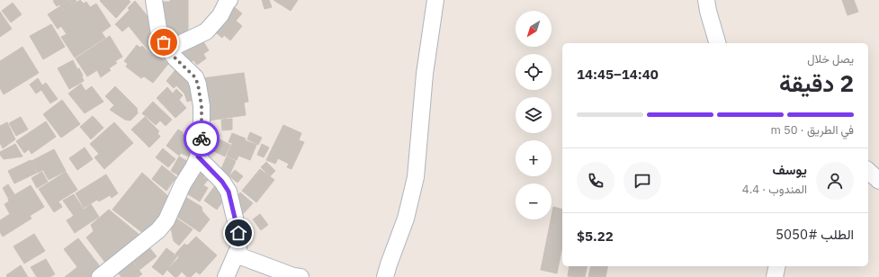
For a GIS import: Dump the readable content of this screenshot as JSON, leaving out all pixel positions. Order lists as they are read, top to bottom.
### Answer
{
  "north": "bottom left",
  "page": {
    "map_buttons": ["+", "−"],
    "heading": ["2 دقيقة", "يصل خلال", "14:40–14:45"],
    "panel": [
      "يوسف",
      "المندوب · 4.4",
      "الطلب #5050",
      "$5.22"
    ],
    "bar": "في الطريق · 50 m"
  }
}
